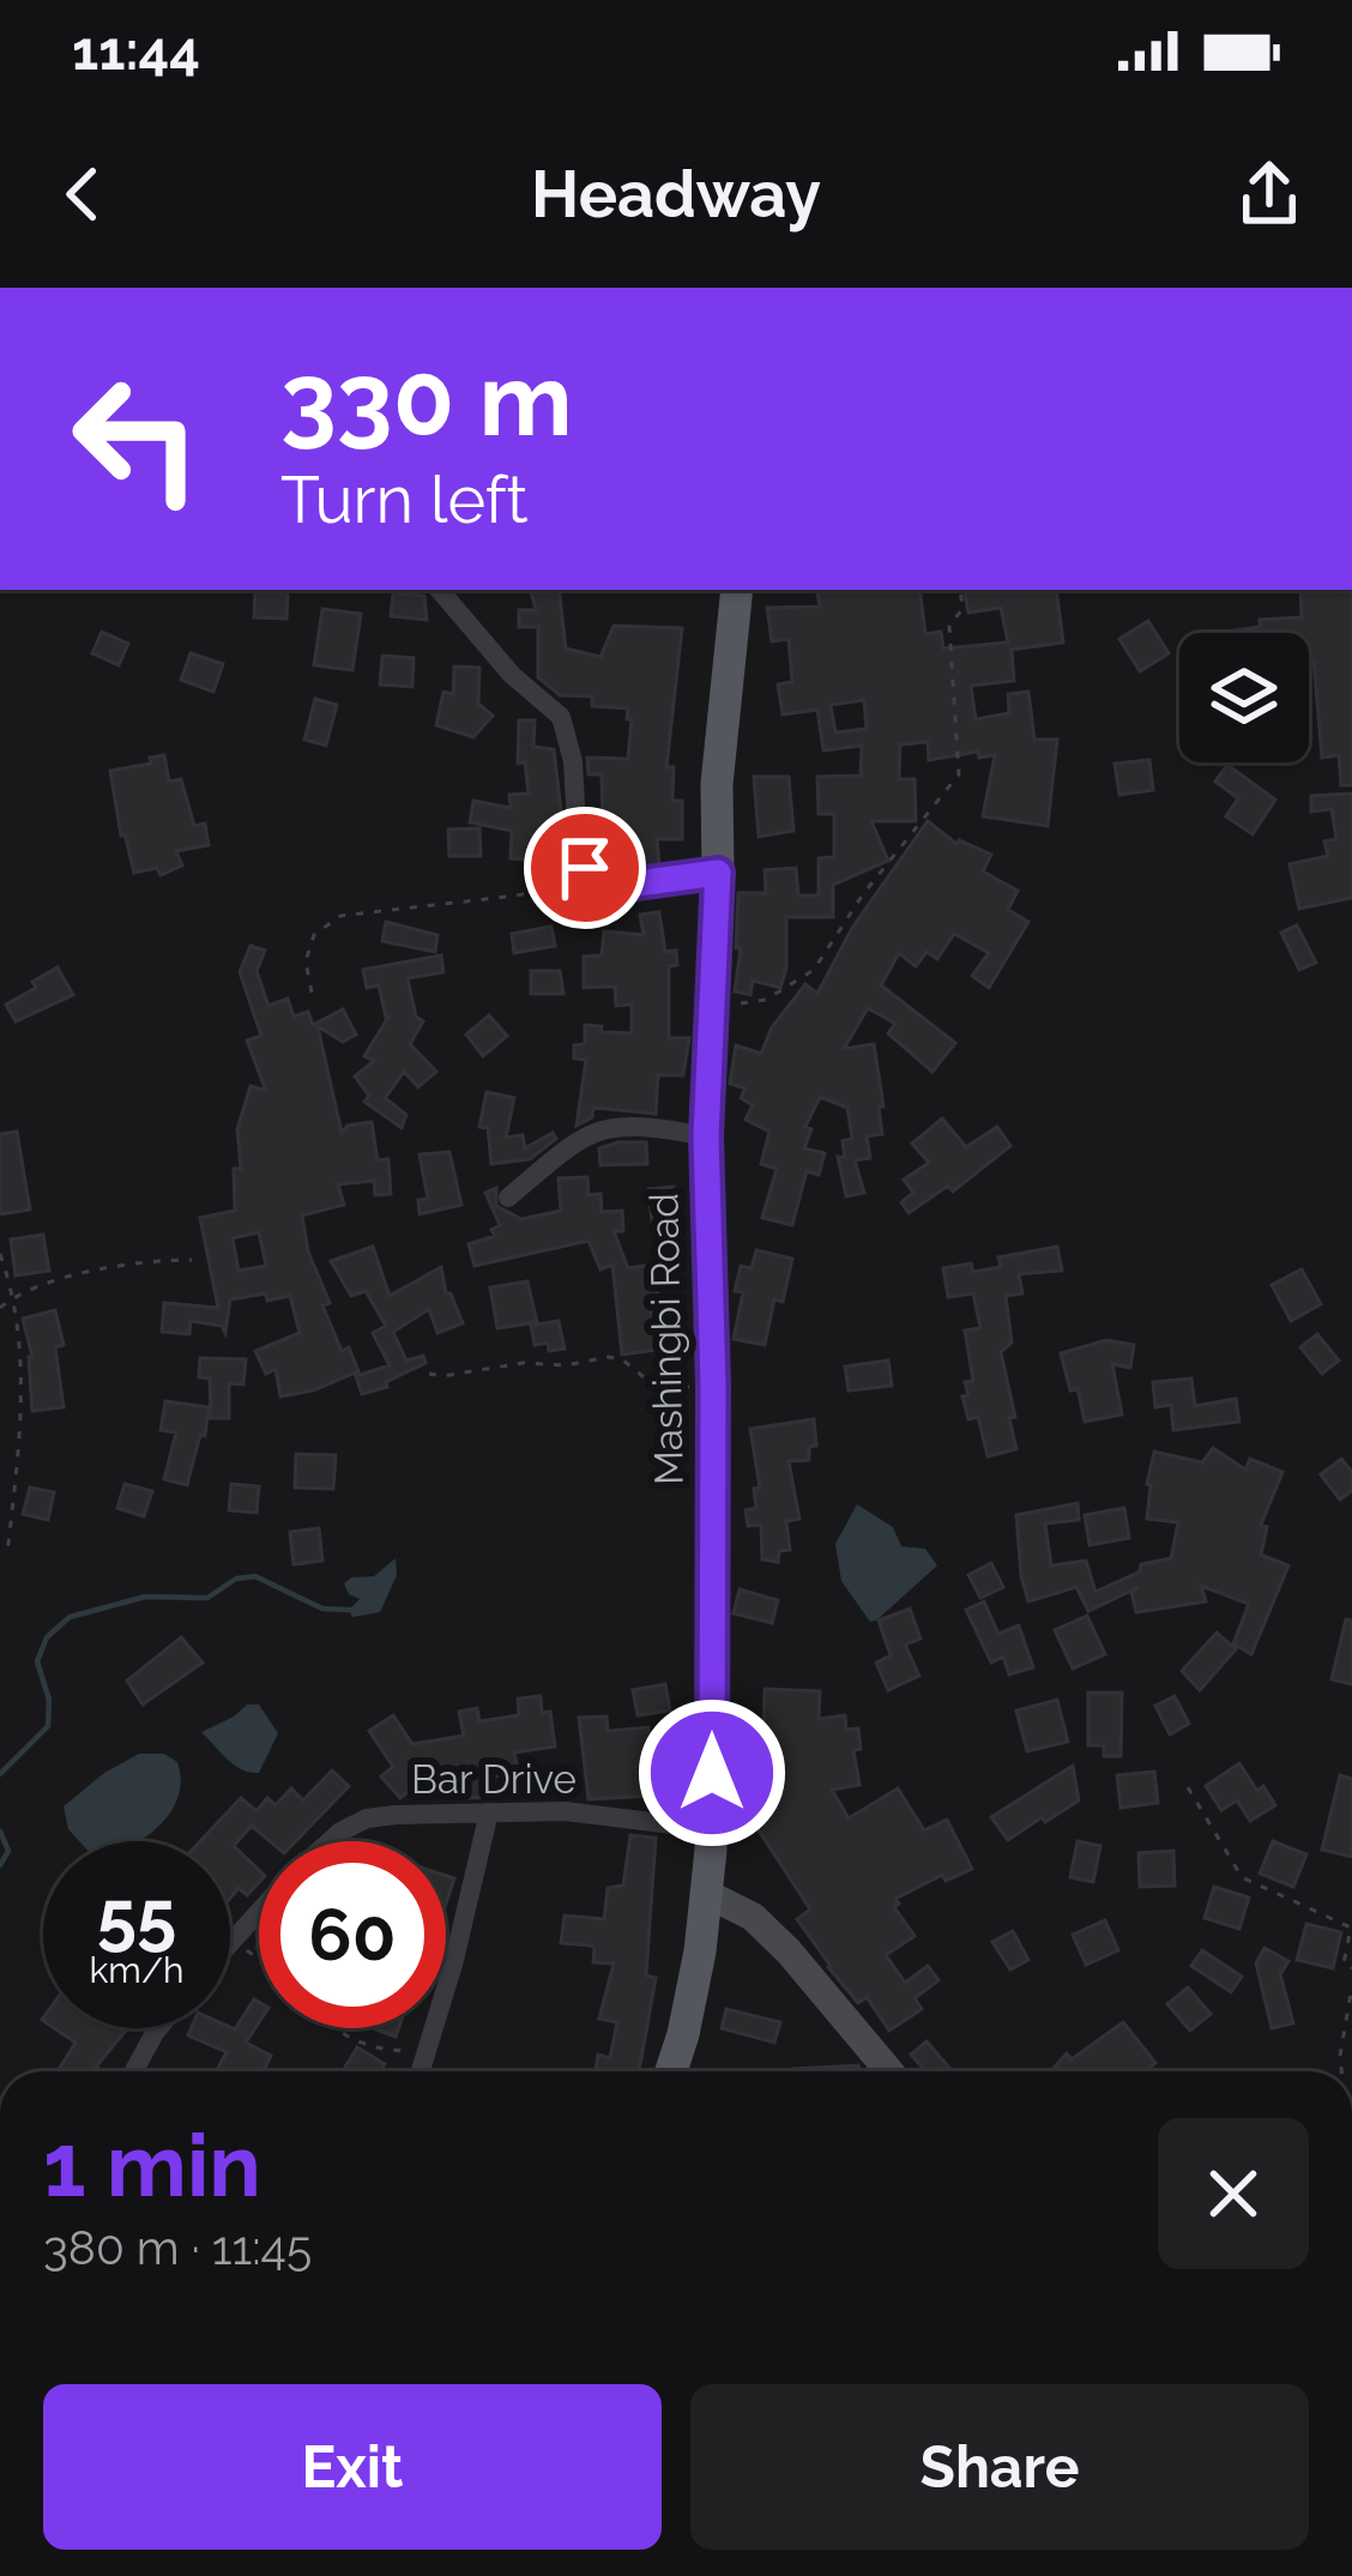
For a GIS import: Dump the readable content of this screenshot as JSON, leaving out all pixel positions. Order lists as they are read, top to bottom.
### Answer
{
  "streets": {
    "main road": ["Mashingbi Road"],
    "street": ["Bar Drive"]
  },
  "crossings": [
    ["Mashingbi Road", "Bar Drive"]
  ],
  "page": {
    "status": "11:44",
    "header": "Headway",
    "turn": ["330 m", "Turn left"],
    "speed": "55 km/h",
    "limit": "60",
    "heading": ["1 min", "380 m · 11:45"],
    "buttons": ["Exit", "Share"]
  }
}
